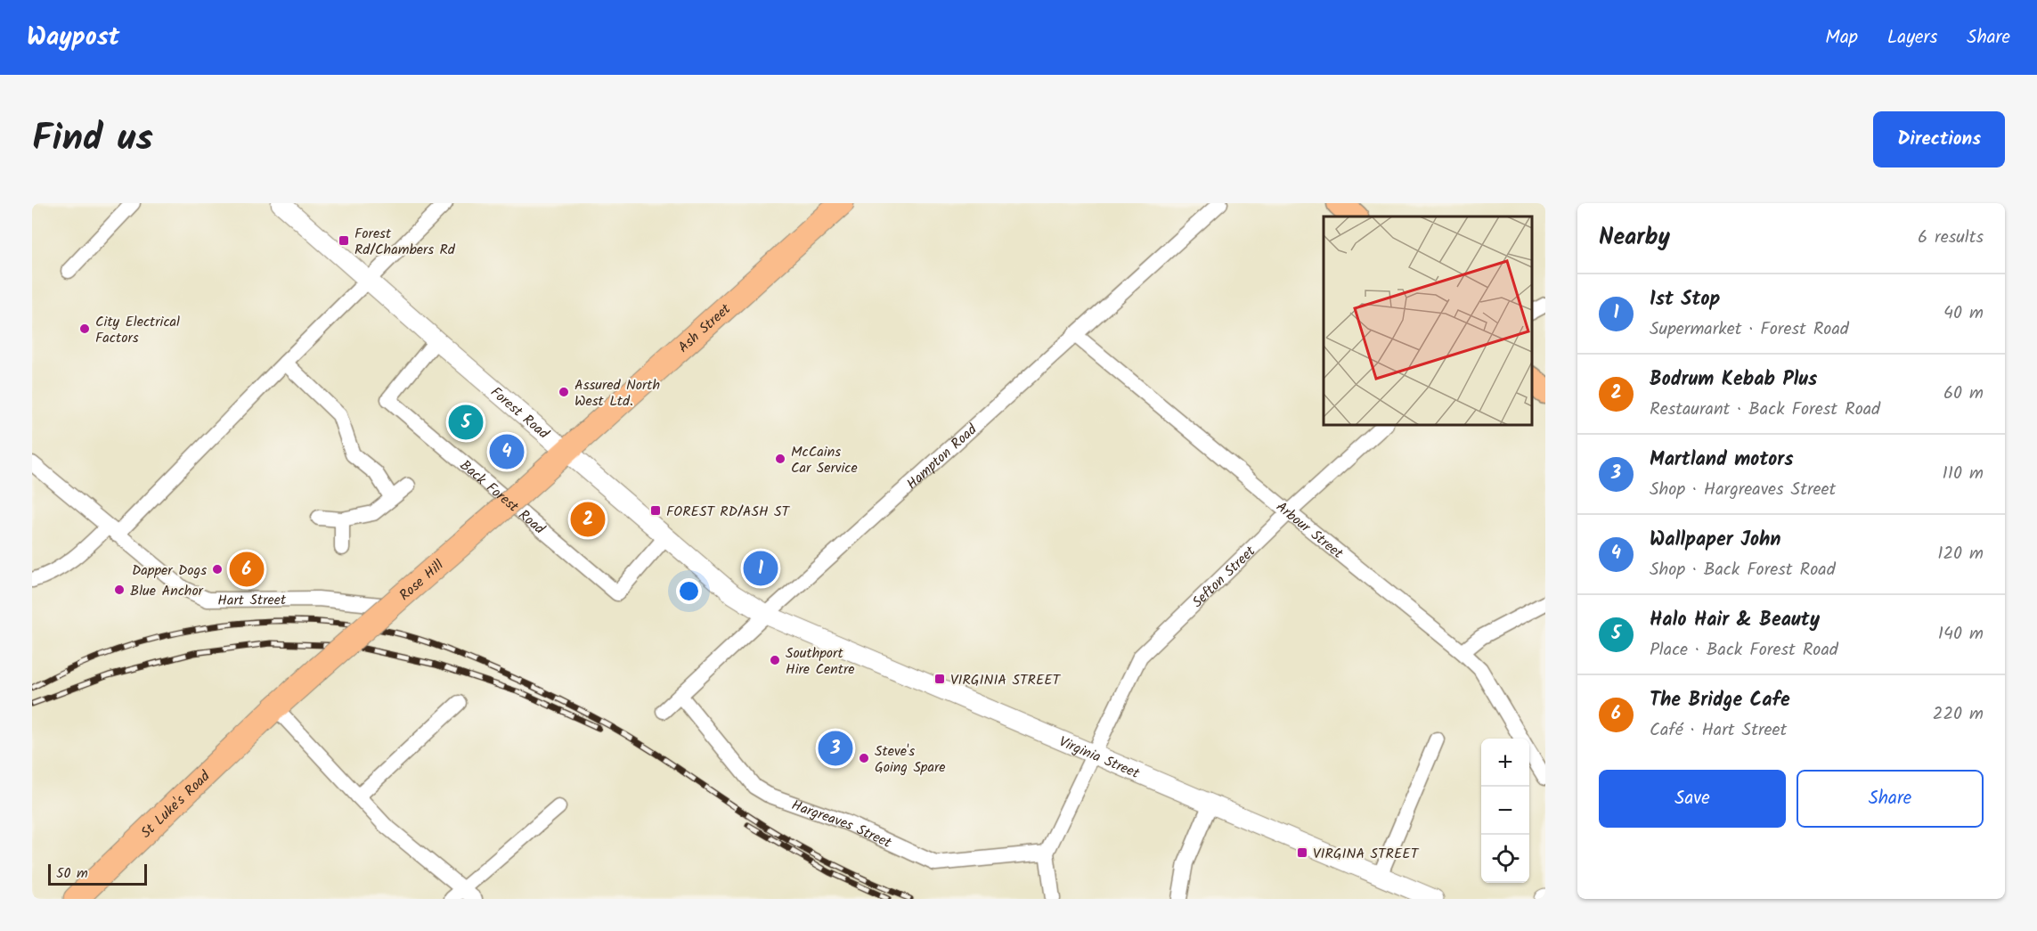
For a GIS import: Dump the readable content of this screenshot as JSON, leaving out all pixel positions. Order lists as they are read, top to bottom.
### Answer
{
  "streets": {
    "main road": ["Ash Street", "Rose Hill", "St Luke's Road"],
    "street": [
      "Forest Road",
      "Hampton Road",
      "Back Forest Road",
      "Arbour Street",
      "Sefton Street",
      "Hart Street",
      "Virginia Street",
      "Hargreaves Street"
    ]
  },
  "crossings": [
    ["Ash Street", "Forest Road"],
    ["Ash Street", "Rose Hill"],
    ["Forest Road", "Hampton Road"],
    ["Forest Road", "Back Forest Road"],
    ["Forest Road", "Rose Hill"],
    ["Forest Road", "Virginia Street"],
    ["Hampton Road", "Arbour Street"],
    ["Hampton Road", "Virginia Street"],
    ["Hampton Road", "Hargreaves Street"],
    ["Arbour Street", "Sefton Street"],
    ["Sefton Street", "Virginia Street"],
    ["Sefton Street", "Hargreaves Street"],
    ["Rose Hill", "Hart Street"],
    ["Rose Hill", "St Luke's Road"]
  ],
  "places": {
    "transit": [
      "Forest Rd/Chambers Rd",
      "FOREST RD/ASH ST",
      "VIRGINIA STREET",
      "VIRGINA STREET"
    ],
    "other": [
      "City Electrical Factors",
      "Assured North West Ltd.",
      "McCains Car Service",
      "Dapper Dogs",
      "Blue Anchor",
      "Southport Hire Centre",
      "Steve's Going Spare"
    ]
  },
  "scale_bar": "50 m",
  "page": {
    "header": "Waypost",
    "nav": ["Map", "Layers", "Share"],
    "title": "Find us",
    "buttons": [
      "Directions",
      ["Save", "Share"]
    ],
    "heading": ["Nearby", "6 results"],
    "list": [
      {
        "mark": "1",
        "name": "1st Stop",
        "note": "Supermarket · Forest Road",
        "value": "40 m"
      },
      {
        "mark": "2",
        "name": "Bodrum Kebab Plus",
        "note": "Restaurant · Back Forest Road",
        "value": "60 m"
      },
      {
        "mark": "3",
        "name": "Martland motors",
        "note": "Shop · Hargreaves Street",
        "value": "110 m"
      },
      {
        "mark": "4",
        "name": "Wallpaper John",
        "note": "Shop · Back Forest Road",
        "value": "120 m"
      },
      {
        "mark": "5",
        "name": "Halo Hair & Beauty",
        "note": "Place · Back Forest Road",
        "value": "140 m"
      },
      {
        "mark": "6",
        "name": "The Bridge Cafe",
        "note": "Café · Hart Street",
        "value": "220 m"
      }
    ],
    "pins": [
      "5",
      "4",
      "2",
      "1",
      "6",
      "3"
    ],
    "map_buttons": ["+", "−"],
    "scale": "50 m"
  }
}
